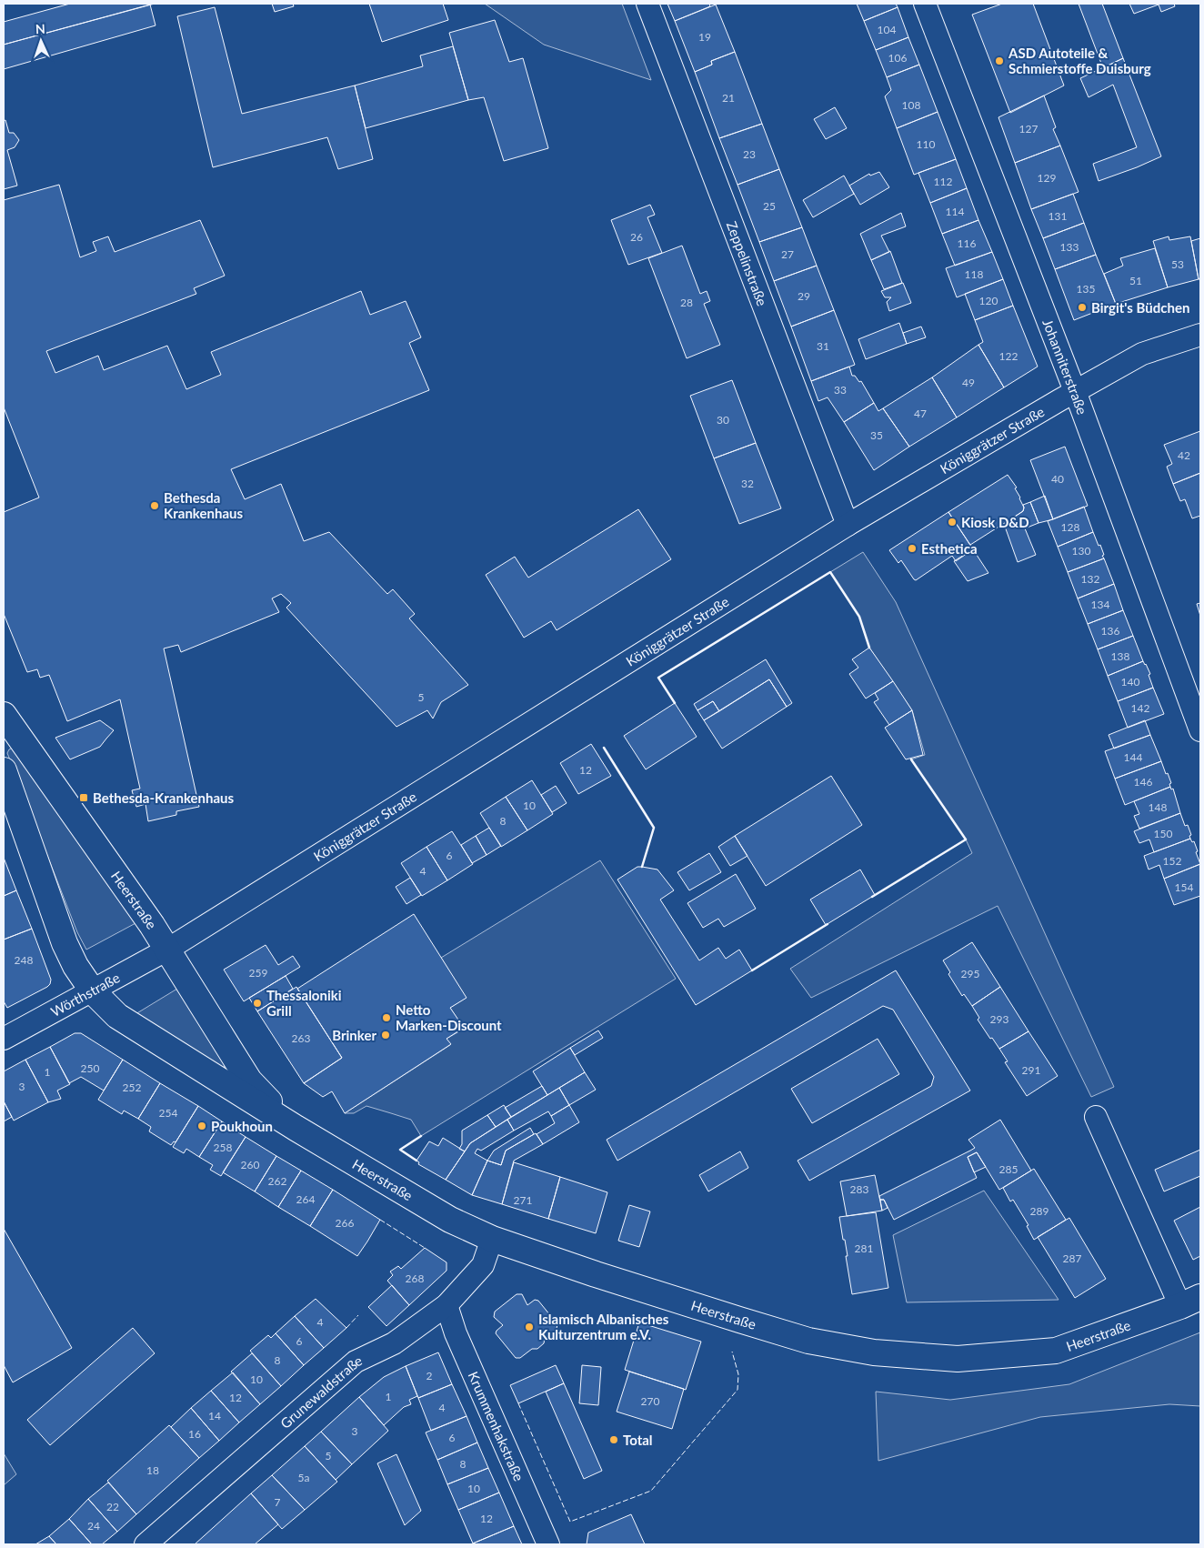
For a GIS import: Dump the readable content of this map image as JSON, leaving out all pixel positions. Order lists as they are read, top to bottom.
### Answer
{
  "streets": {
    "street": [
      "Zeppelinstraße",
      "Johanniterstraße",
      "Königgrätzer Straße",
      "Heerstraße",
      "Wörthstraße",
      "Grunewaldstraße",
      "Krummenhakstraße"
    ]
  },
  "crossings": [
    ["Zeppelinstraße", "Königgrätzer Straße"],
    ["Johanniterstraße", "Königgrätzer Straße"],
    ["Königgrätzer Straße", "Heerstraße"],
    ["Königgrätzer Straße", "Wörthstraße"],
    ["Heerstraße", "Wörthstraße"],
    ["Heerstraße", "Grunewaldstraße"],
    ["Grunewaldstraße", "Krummenhakstraße"]
  ],
  "places": {
    "other": [
      "ASD Autoteile & Schmierstoffe Duisburg",
      "Birgit's Büdchen",
      "Bethesda Krankenhaus",
      "Kiosk D&D",
      "Esthetica",
      "Thessaloniki Grill",
      "Netto Marken-Discount",
      "Brinker",
      "Poukhoun",
      "Islamisch Albanisches Kulturzentrum e.V.",
      "Total"
    ],
    "transit": ["Bethesda-Krankenhaus"]
  },
  "house_numbers": [
    "104",
    "19",
    "106",
    "21",
    "108",
    "127",
    "110",
    "23",
    "129",
    "112",
    "25",
    "114",
    "131",
    "26",
    "116",
    "133",
    "27",
    "53",
    "118",
    "51",
    "135",
    "29",
    "120",
    "28",
    "31",
    "122",
    "49",
    "33",
    "47",
    "30",
    "35",
    "42",
    "40",
    "32",
    "128",
    "130",
    "132",
    "134",
    "136",
    "138",
    "140",
    "5",
    "142",
    "144",
    "12",
    "146",
    "10",
    "148",
    "8",
    "150",
    "6",
    "152",
    "4",
    "154",
    "248",
    "259",
    "295",
    "293",
    "263",
    "250",
    "291",
    "1",
    "3",
    "252",
    "254",
    "258",
    "260",
    "285",
    "262",
    "283",
    "264",
    "271",
    "289",
    "266",
    "281",
    "287",
    "268",
    "4",
    "6",
    "8",
    "2",
    "10",
    "1",
    "12",
    "270",
    "4",
    "14",
    "3",
    "16",
    "6",
    "5",
    "8",
    "18",
    "5a",
    "10",
    "7",
    "22",
    "12",
    "24"
  ],
  "north": "top"
}
